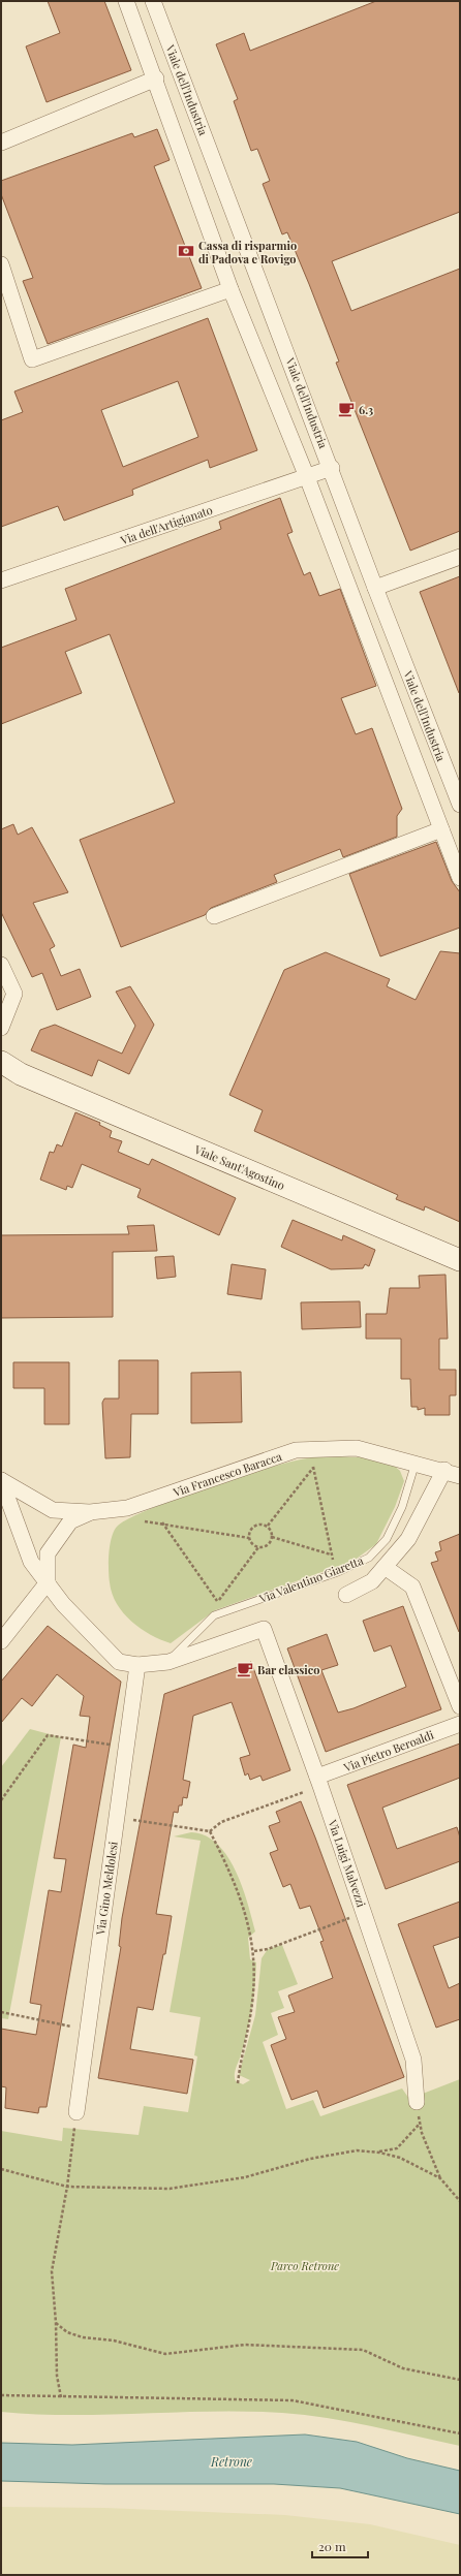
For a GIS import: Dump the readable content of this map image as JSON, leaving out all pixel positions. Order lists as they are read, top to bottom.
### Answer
{
  "streets": {
    "main road": ["Viale Sant'Agostino"],
    "street": [
      "Viale dell'Industria",
      "Via dell'Artigianato",
      "Via Francesco Baracca",
      "Via Valentino Giaretta",
      "Via Pietro Beroaldi",
      "Via Luigi Malvezzi",
      "Via Gino Meldolesi"
    ]
  },
  "crossings": [
    ["Viale dell'Industria", "Via dell'Artigianato"],
    ["Via Francesco Baracca", "Via Valentino Giaretta"],
    ["Via Valentino Giaretta", "Via Luigi Malvezzi"],
    ["Via Pietro Beroaldi", "Via Luigi Malvezzi"]
  ],
  "water": ["Retrone"],
  "parks": ["Parco Retrone"],
  "places": {
    "bank": ["Cassa di risparmio di Padova e Rovigo"],
    "cafe": ["6.3", "Bar classico"]
  },
  "scale_bar": "20 m"
}
